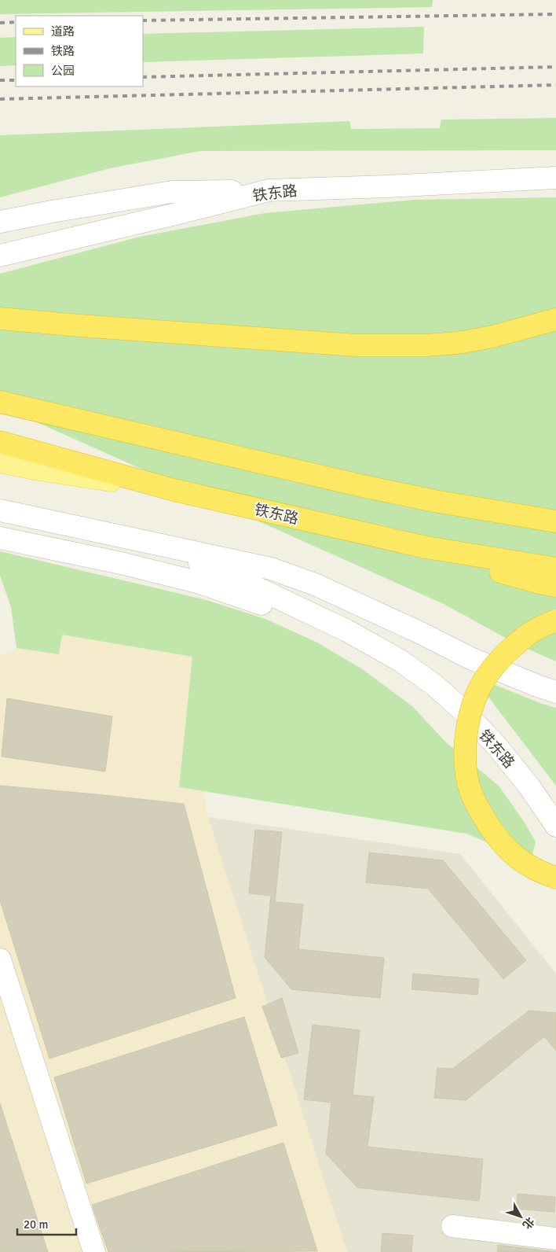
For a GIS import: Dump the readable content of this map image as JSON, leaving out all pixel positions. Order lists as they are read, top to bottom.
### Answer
{
  "streets": {
    "highway": ["铁东路"]
  },
  "legend": ["道路", "铁路", "公园"],
  "scale_bar": "20 m",
  "north": "bottom right"
}
